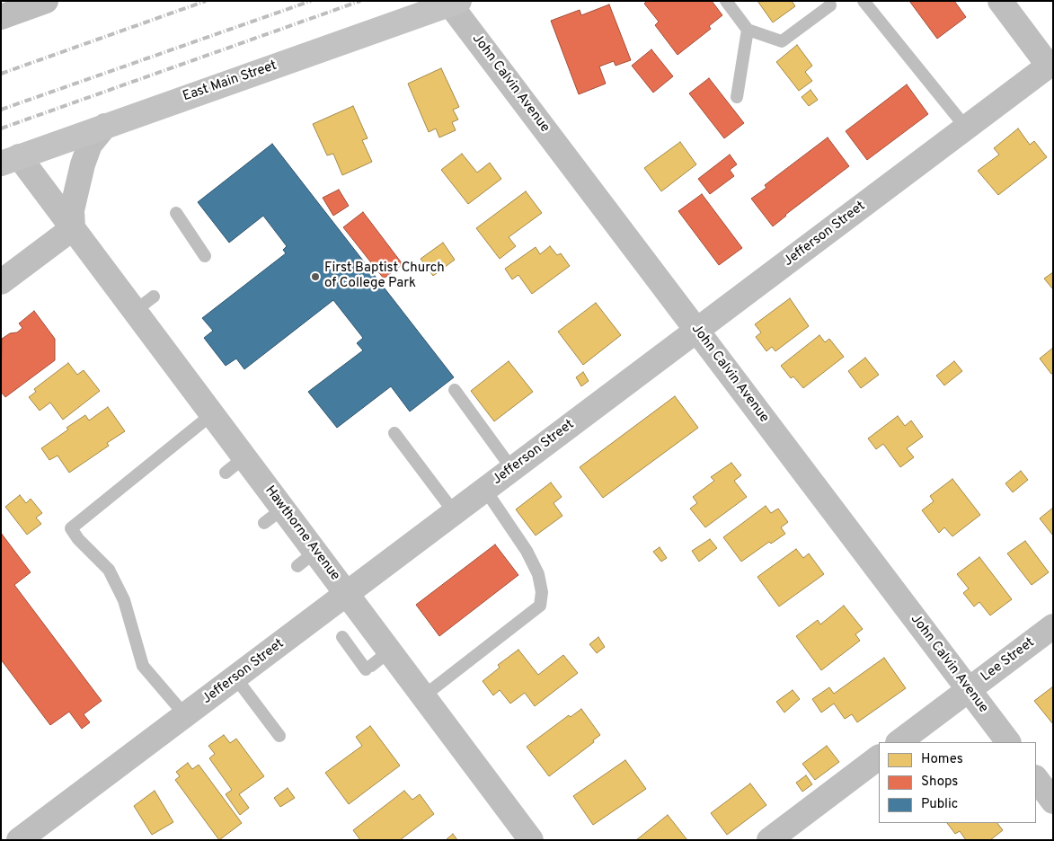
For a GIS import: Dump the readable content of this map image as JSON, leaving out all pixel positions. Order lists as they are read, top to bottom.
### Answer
{
  "streets": {
    "street": [
      "East Main Street",
      "John Calvin Avenue",
      "Jefferson Street",
      "Hawthorne Avenue",
      "Lee Street"
    ]
  },
  "crossings": [
    ["East Main Street", "John Calvin Avenue"],
    ["East Main Street", "Hawthorne Avenue"],
    ["John Calvin Avenue", "Jefferson Street"],
    ["John Calvin Avenue", "Lee Street"],
    ["Jefferson Street", "Hawthorne Avenue"]
  ],
  "places": ["First Baptist Church of College Park"],
  "legend": ["Homes", "Shops", "Public"]
}
